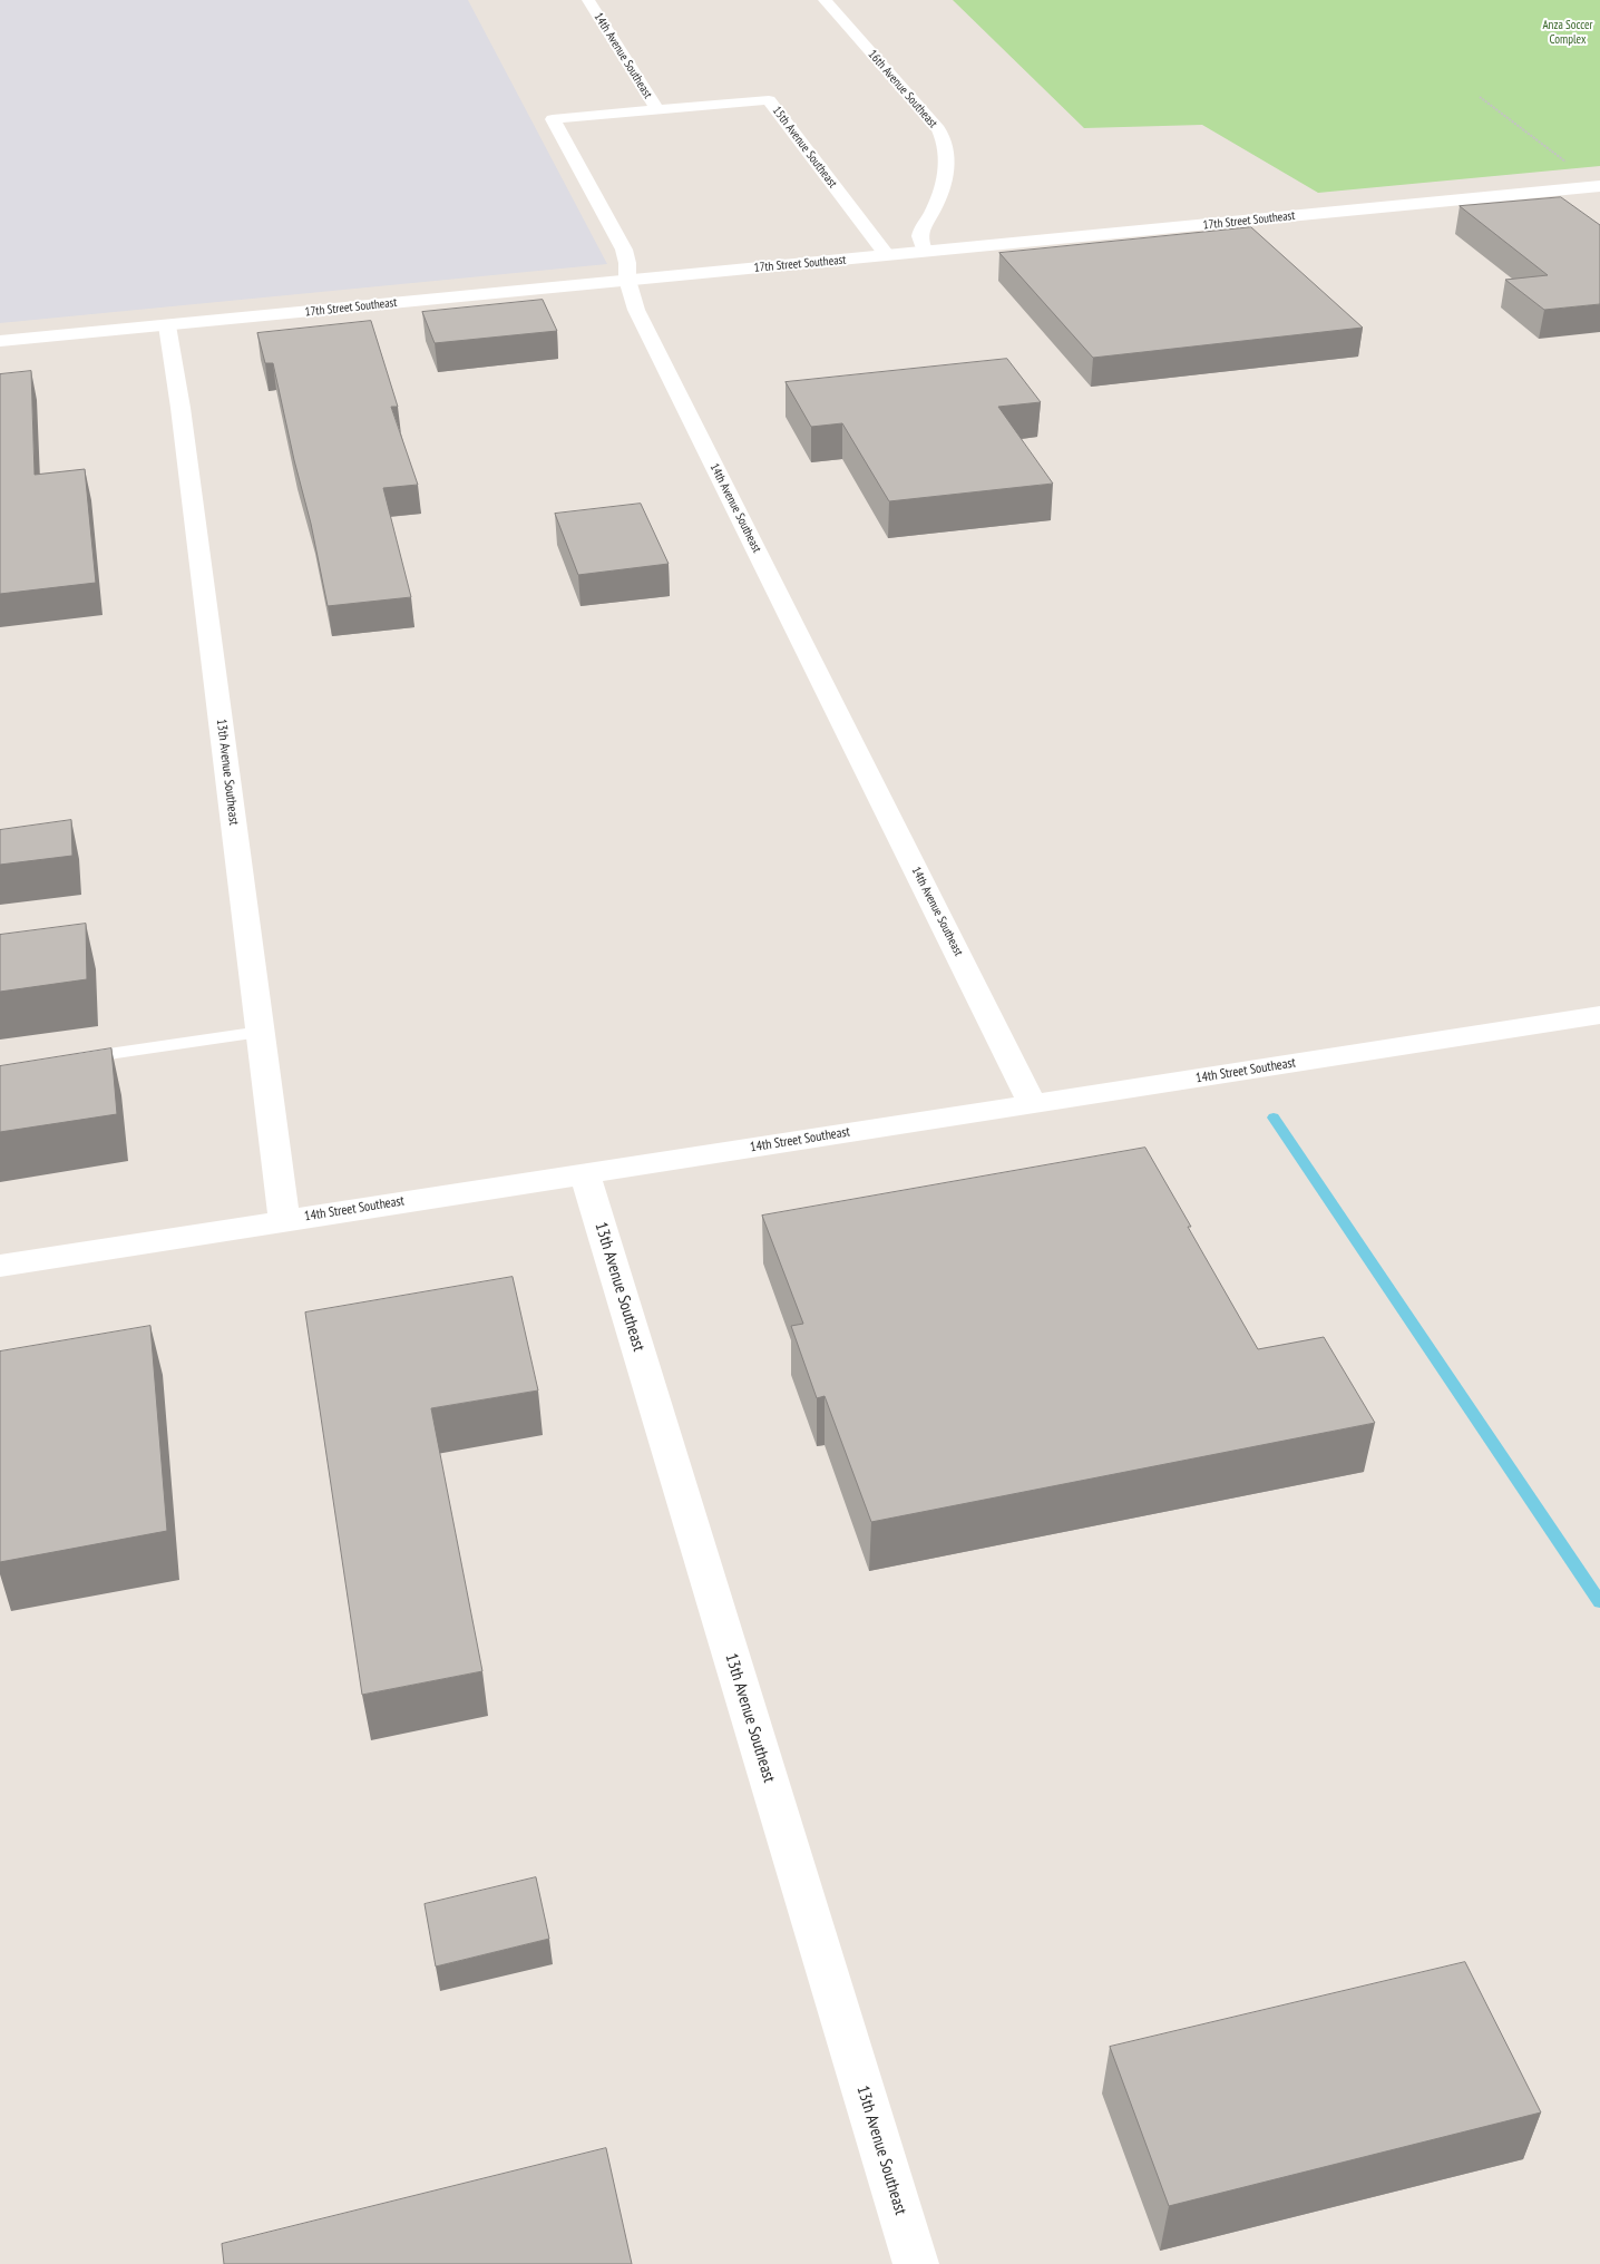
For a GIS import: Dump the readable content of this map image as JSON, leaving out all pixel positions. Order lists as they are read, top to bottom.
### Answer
{
  "streets": {
    "street": [
      "14th Avenue Southeast",
      "16th Avenue Southeast",
      "15th Avenue Southeast",
      "17th Street Southeast",
      "13th Avenue Southeast",
      "14th Street Southeast"
    ]
  },
  "crossings": [
    ["14th Avenue Southeast", "15th Avenue Southeast"],
    ["14th Avenue Southeast", "17th Street Southeast"],
    ["14th Avenue Southeast", "14th Street Southeast"],
    ["16th Avenue Southeast", "17th Street Southeast"],
    ["15th Avenue Southeast", "17th Street Southeast"],
    ["17th Street Southeast", "13th Avenue Southeast"],
    ["13th Avenue Southeast", "14th Street Southeast"]
  ],
  "parks": ["Anza Soccer Complex"]
}
